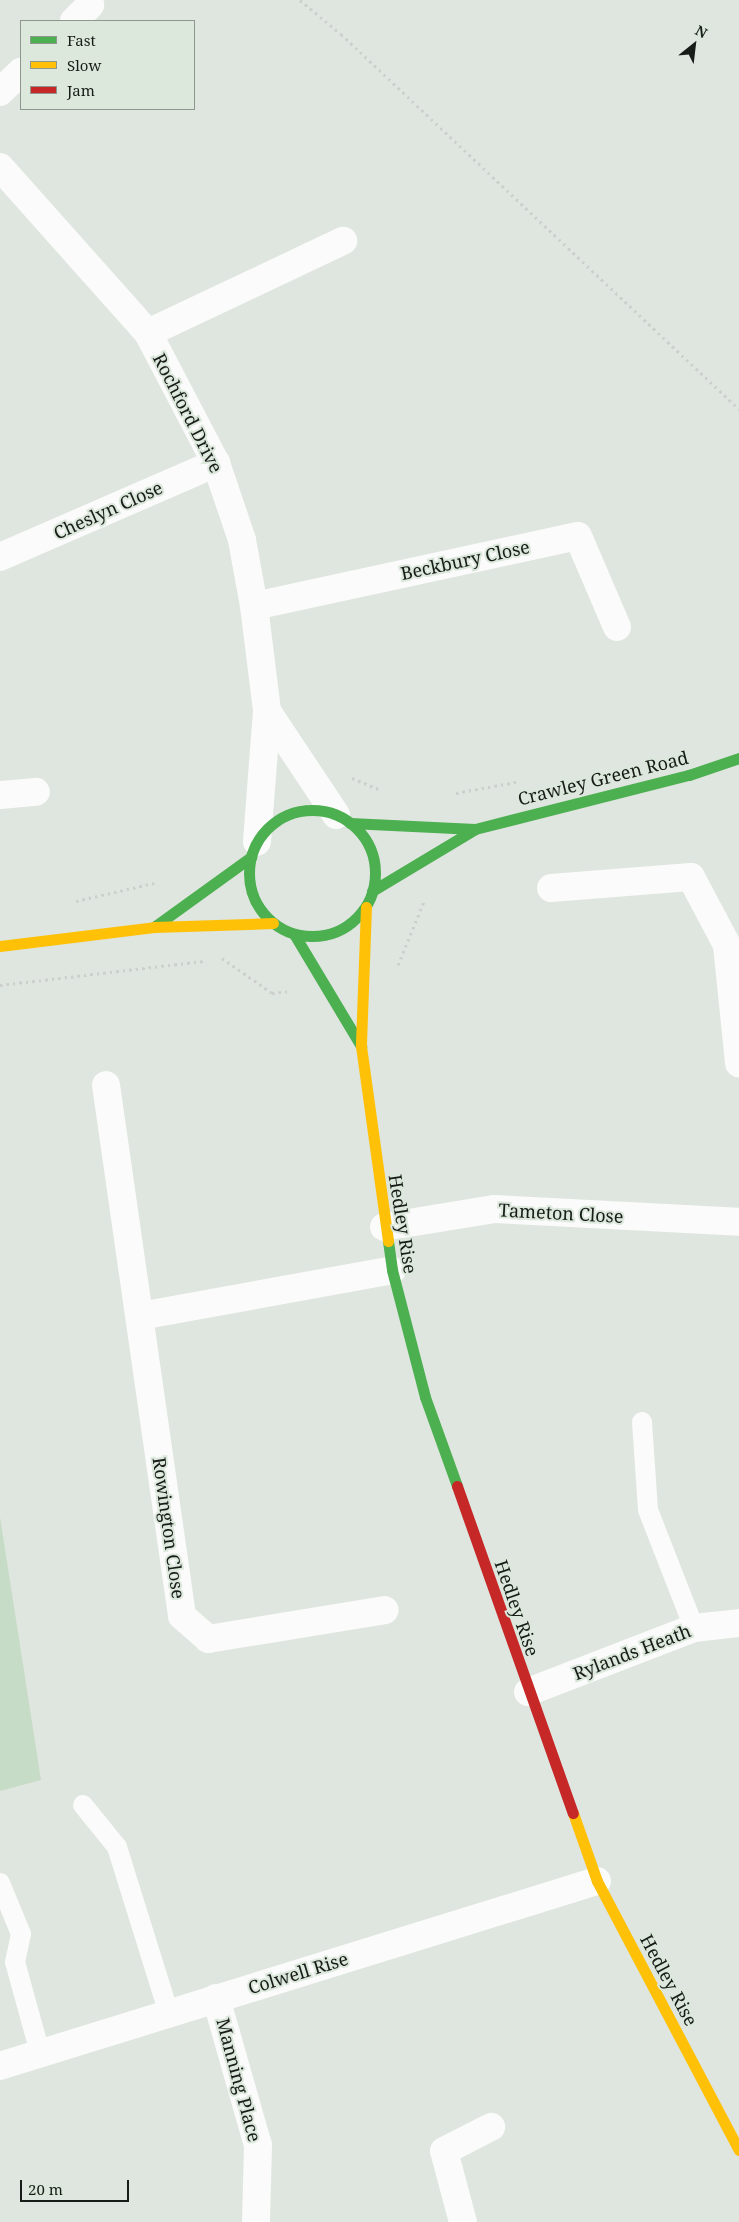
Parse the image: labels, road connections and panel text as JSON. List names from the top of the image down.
{
  "streets": {
    "street": [
      "Rochford Drive",
      "Cheslyn Close",
      "Beckbury Close",
      "Crawley Green Road",
      "Tameton Close",
      "Hedley Rise",
      "Rowington Close",
      "Rylands Heath",
      "Colwell Rise",
      "Manning Place"
    ]
  },
  "crossings": [
    ["Rochford Drive", "Cheslyn Close"],
    ["Rochford Drive", "Beckbury Close"],
    ["Rochford Drive", "Crawley Green Road"],
    ["Rochford Drive", "Hedley Rise"],
    ["Crawley Green Road", "Hedley Rise"],
    ["Tameton Close", "Hedley Rise"],
    ["Hedley Rise", "Rylands Heath"],
    ["Hedley Rise", "Colwell Rise"],
    ["Colwell Rise", "Manning Place"]
  ],
  "legend": ["Fast", "Slow", "Jam"],
  "scale_bar": "20 m",
  "north": "top right"
}
